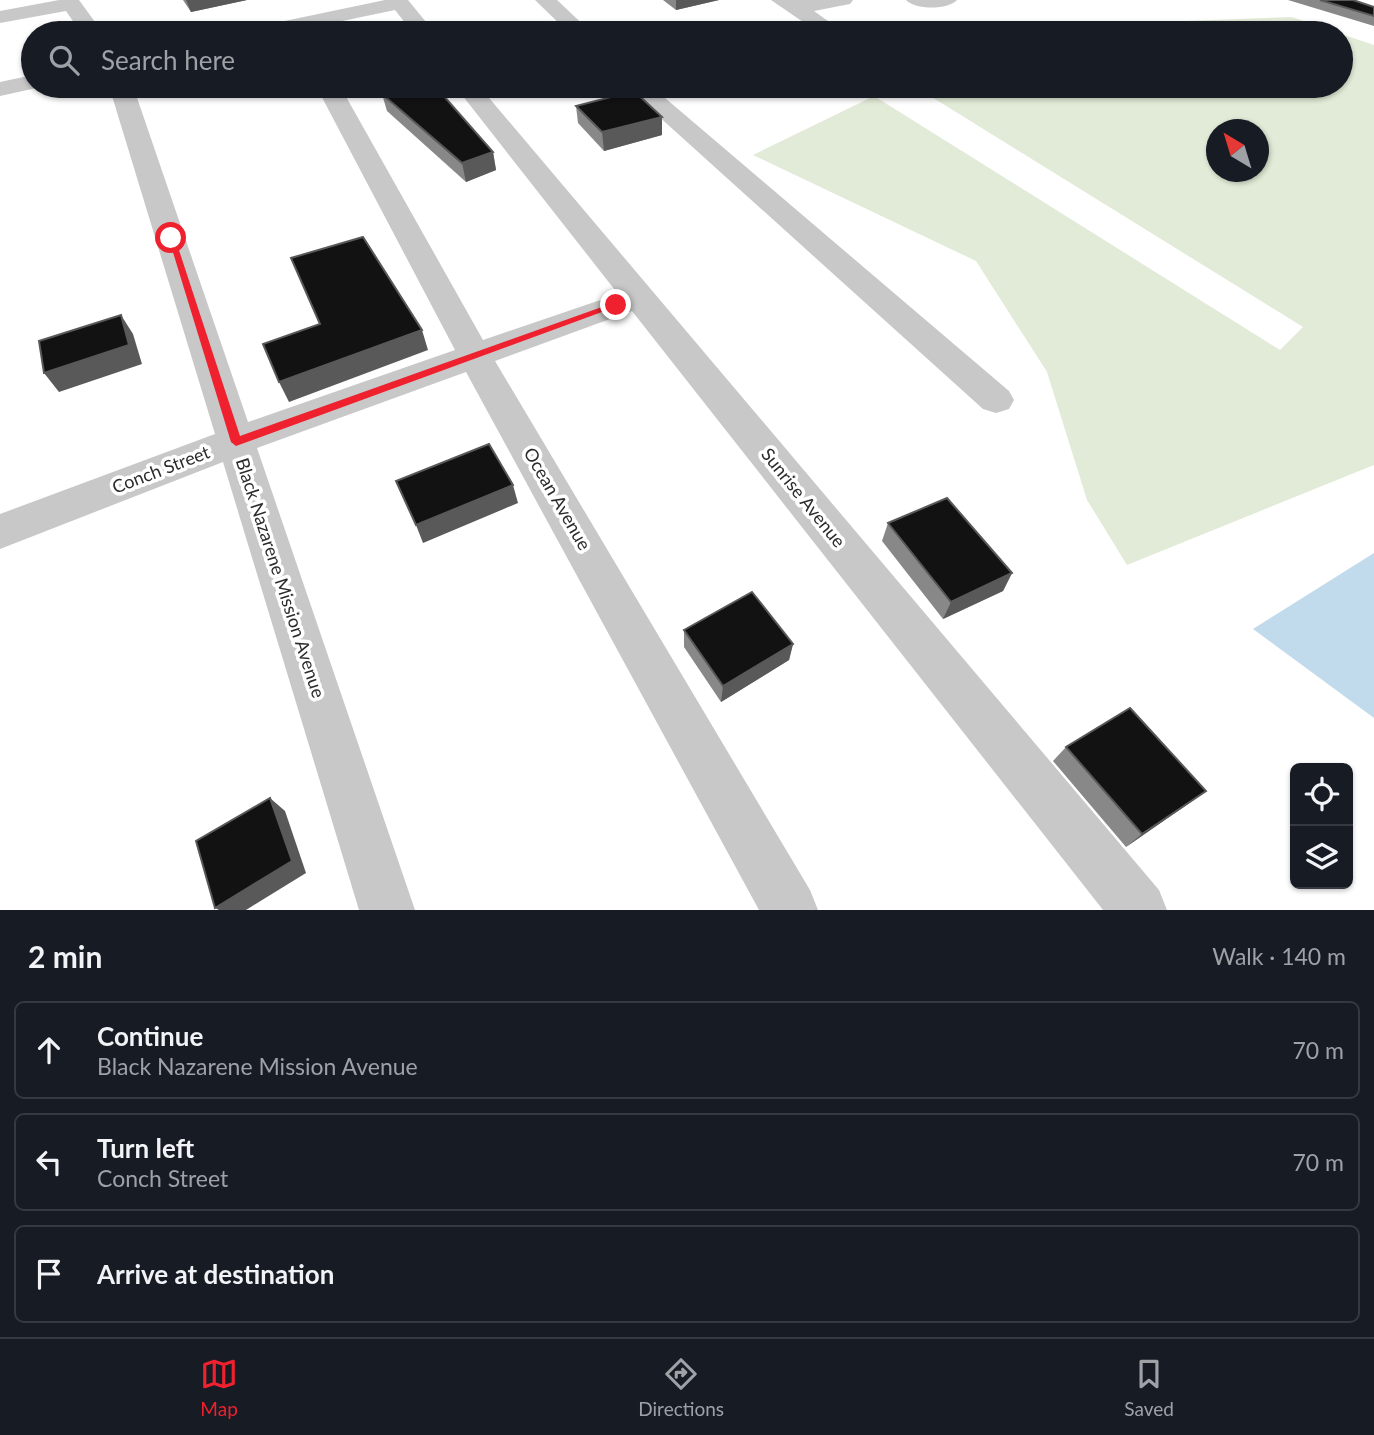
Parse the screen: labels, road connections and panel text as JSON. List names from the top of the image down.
{
  "streets": {
    "street": [
      "Conch Street",
      "Sunrise Avenue",
      "Ocean Avenue",
      "Black Nazarene Mission Avenue"
    ]
  },
  "crossings": [
    ["Conch Street", "Sunrise Avenue"],
    ["Conch Street", "Ocean Avenue"],
    ["Conch Street", "Black Nazarene Mission Avenue"]
  ],
  "north": "top left",
  "page": {
    "search": "Search here",
    "heading": ["2 min", "Walk · 140 m"],
    "list": [
      ["Continue", "Black Nazarene Mission Avenue", "70 m"],
      ["Turn left", "Conch Street", "70 m"],
      "Arrive at destination"
    ],
    "nav": ["Map", "Directions", "Saved"]
  }
}
